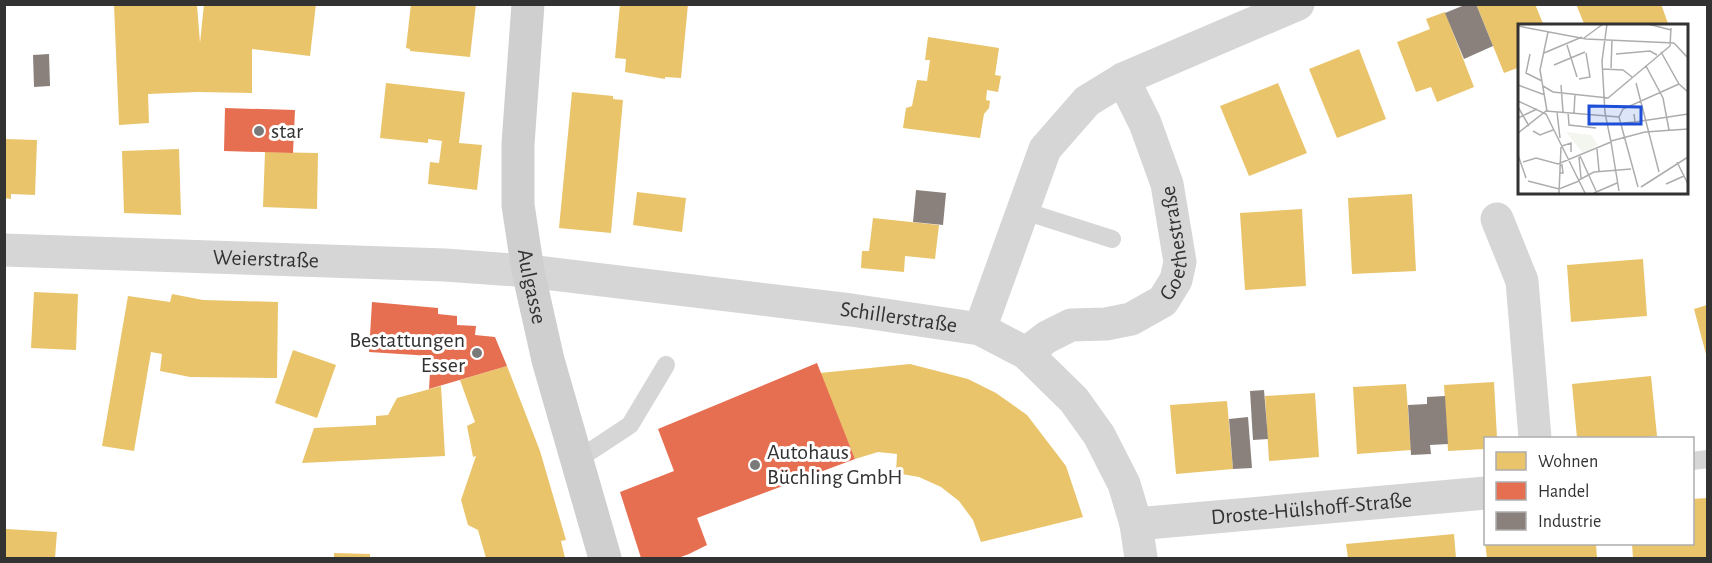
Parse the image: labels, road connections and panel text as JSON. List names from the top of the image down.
{
  "streets": {
    "main road": ["Aulgasse"],
    "street": [
      "Goethestraße",
      "Weierstraße",
      "Schillerstraße",
      "Droste-Hülshoff-Straße"
    ]
  },
  "crossings": [
    ["Goethestraße", "Schillerstraße"],
    ["Weierstraße", "Aulgasse"],
    ["Weierstraße", "Schillerstraße"],
    ["Aulgasse", "Schillerstraße"],
    ["Schillerstraße", "Droste-Hülshoff-Straße"]
  ],
  "places": ["star", "Bestattungen Esser", "Autohaus Büchling GmbH"],
  "legend": ["Wohnen", "Handel", "Industrie"]
}
